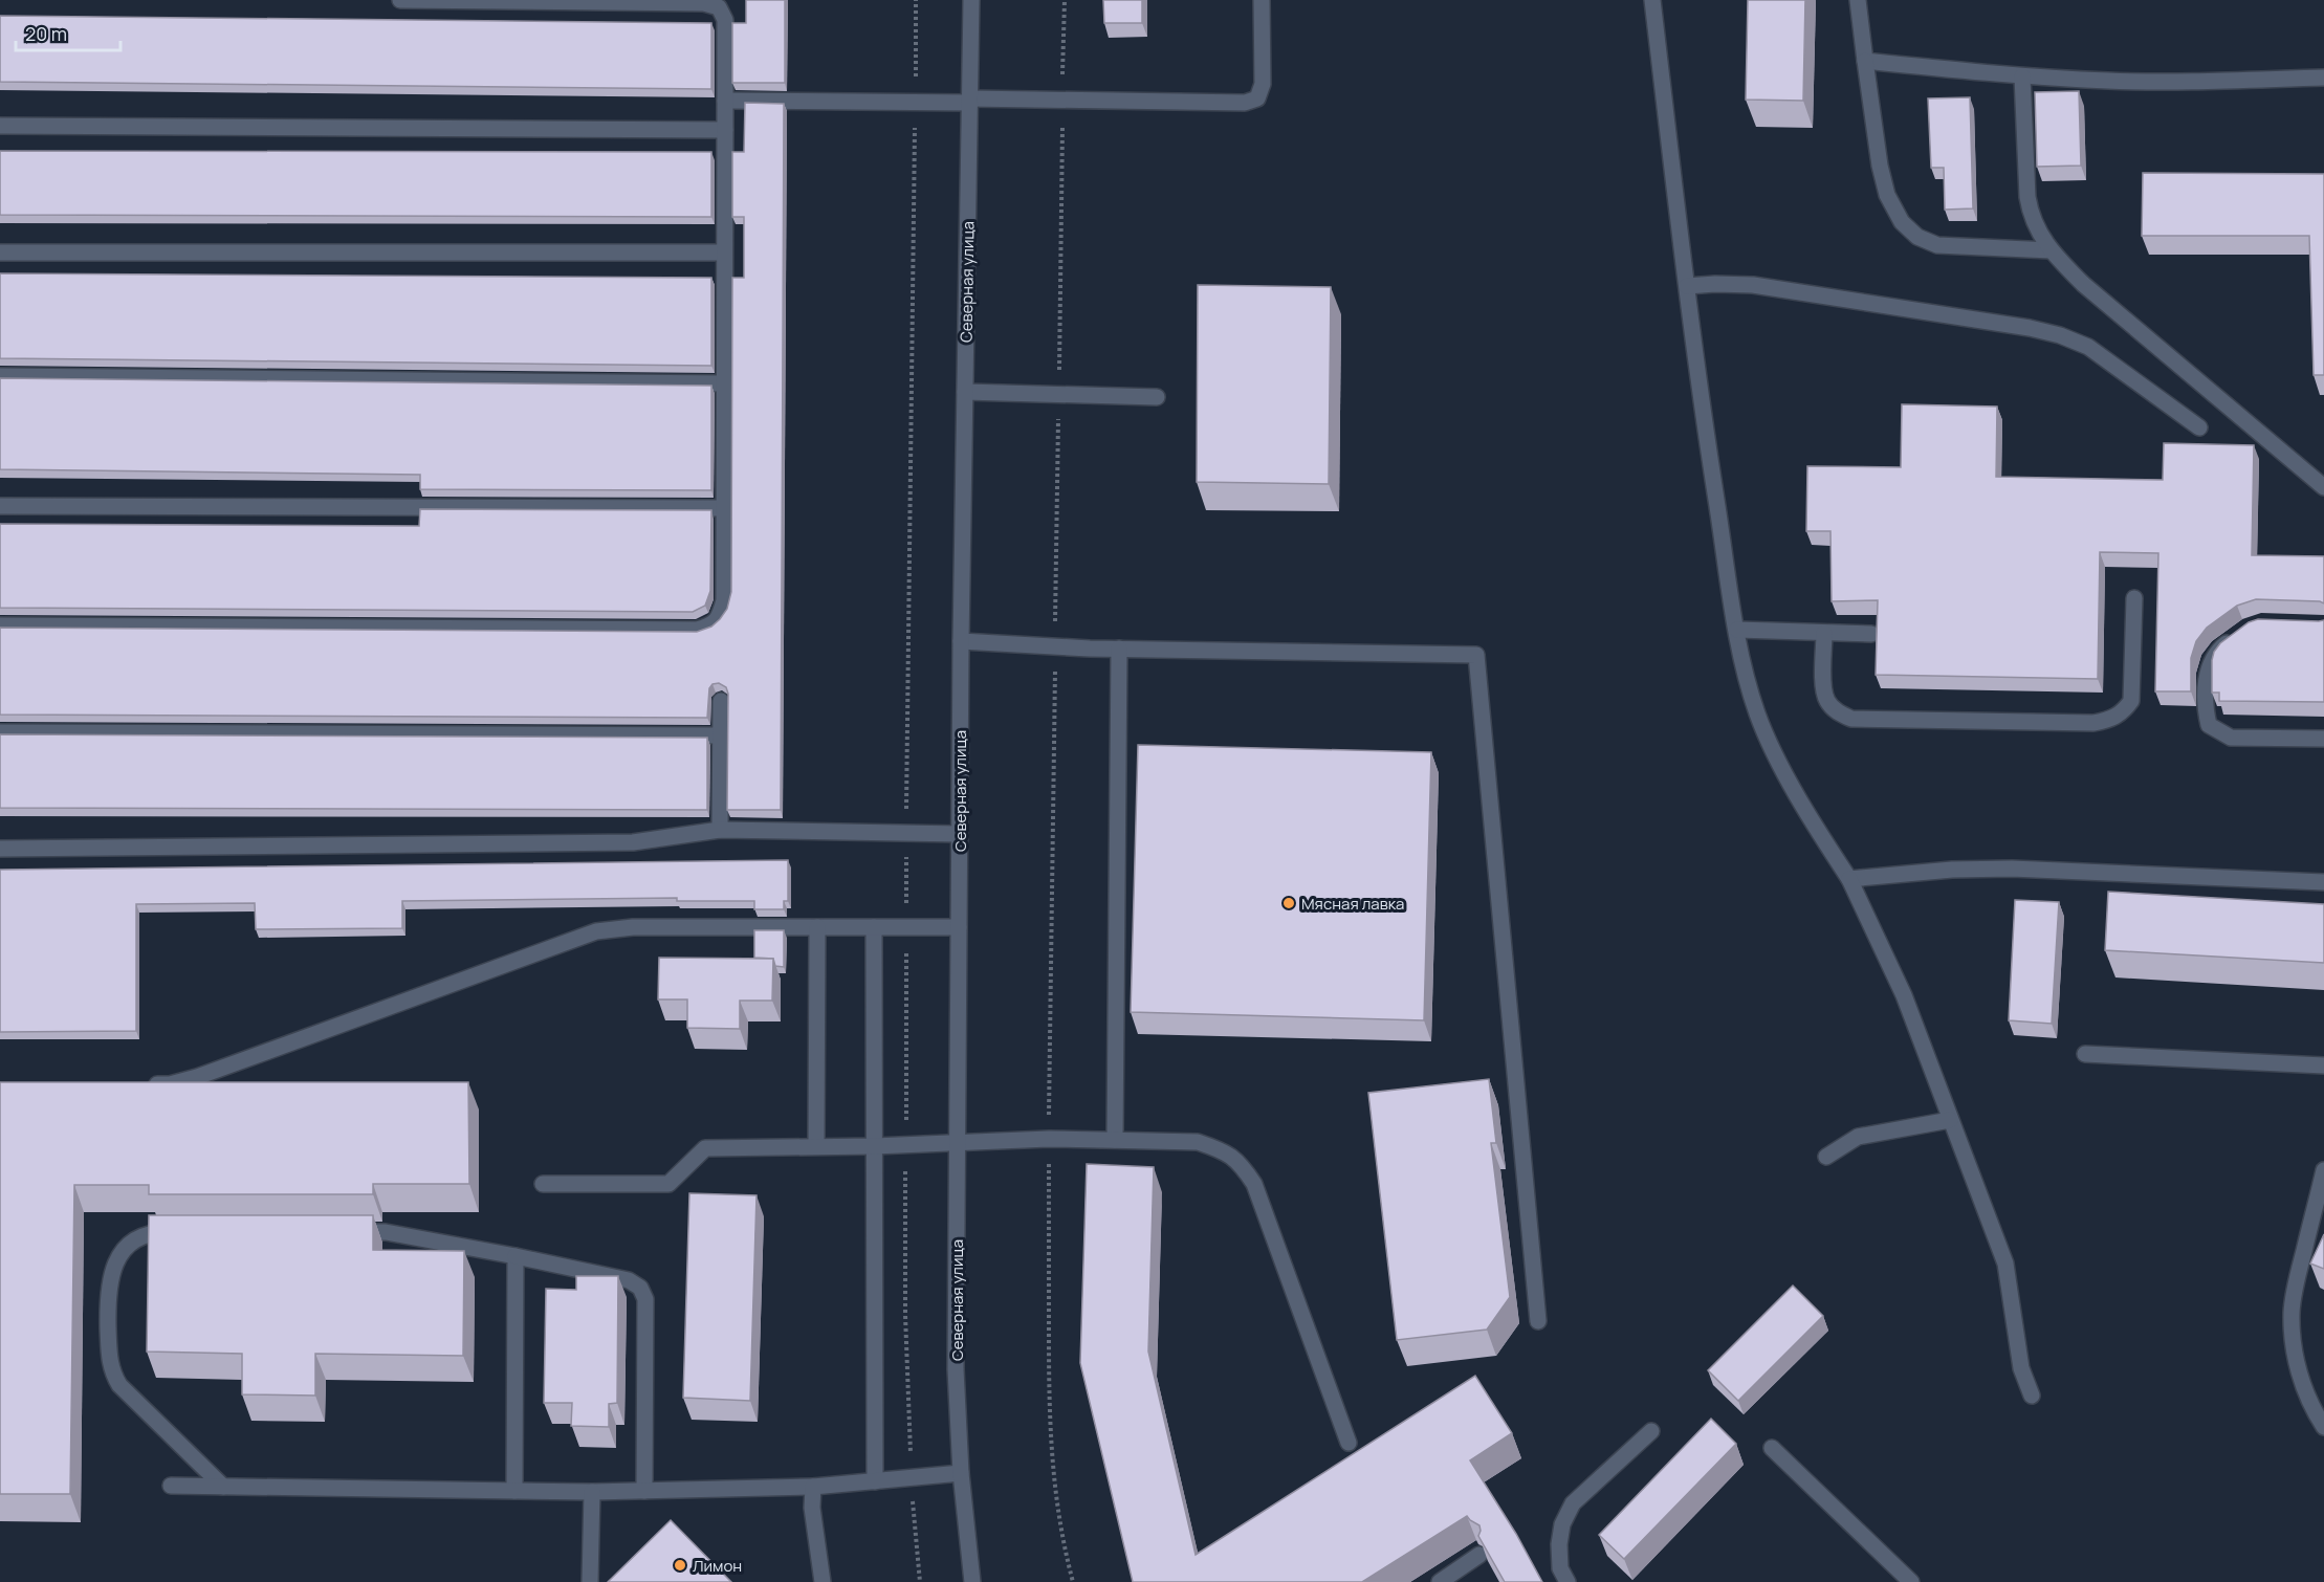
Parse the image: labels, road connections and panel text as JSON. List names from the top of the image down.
{
  "streets": {
    "main road": ["Северная улица"]
  },
  "places": ["Мясная лавка", "Лимон"],
  "scale_bar": "20 m"
}
